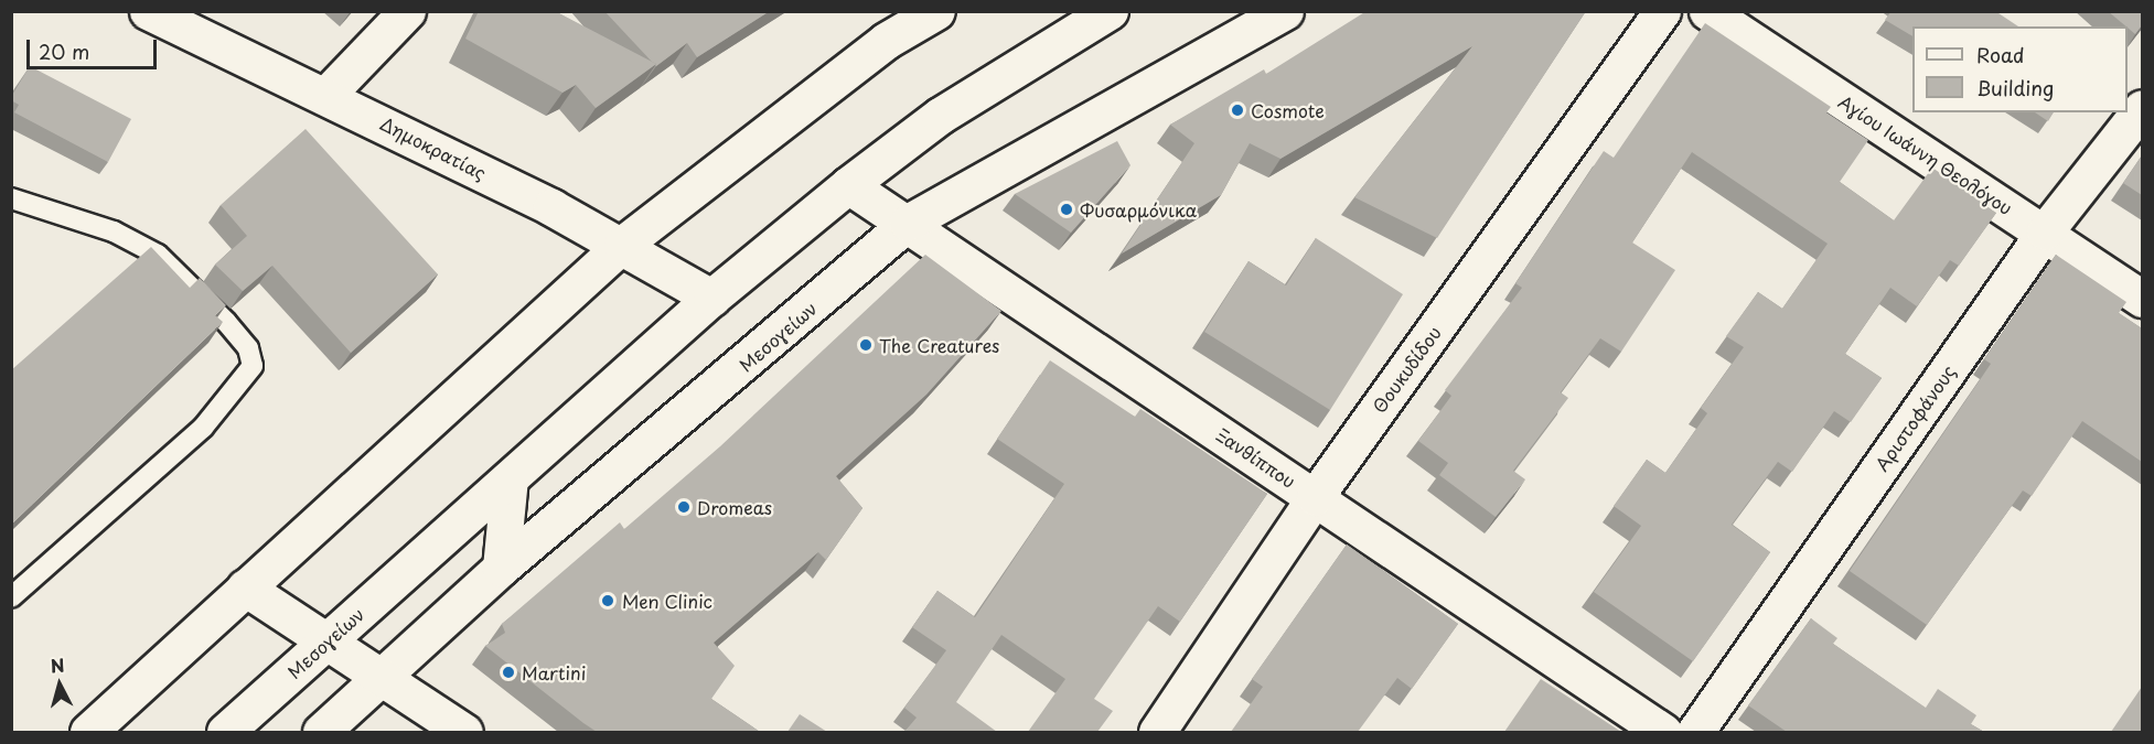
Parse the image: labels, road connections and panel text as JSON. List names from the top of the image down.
{
  "streets": {
    "street": [
      "Δημοκρατίας",
      "Αγίου Ιωάννη Θεολόγου",
      "Μεσογείων",
      "Θουκυδίδου",
      "Αριστοφάνους",
      "Ξανθίππου"
    ]
  },
  "crossings": [
    ["Δημοκρατίας", "Μεσογείων"],
    ["Αγίου Ιωάννη Θεολόγου", "Αριστοφάνους"],
    ["Μεσογείων", "Ξανθίππου"],
    ["Θουκυδίδου", "Ξανθίππου"]
  ],
  "places": [
    "Cosmote",
    "Φυσαρμόνικα",
    "The Creatures",
    "Dromeas",
    "Men Clinic",
    "Martini"
  ],
  "legend": ["Road", "Building"],
  "scale_bar": "20 m",
  "north": "top"
}
